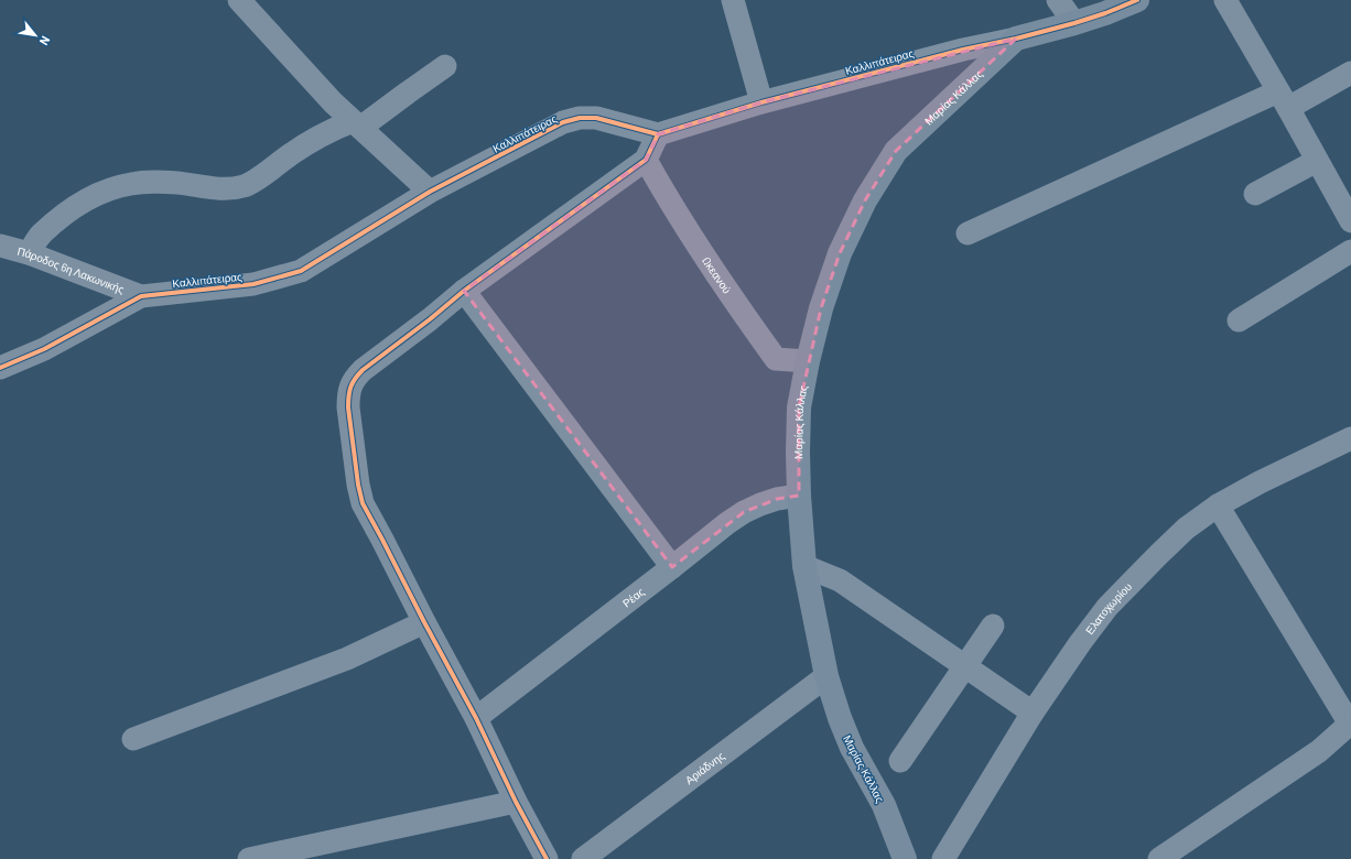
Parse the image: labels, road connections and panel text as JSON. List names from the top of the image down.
{
  "streets": {
    "street": [
      "Καλλιπάτειρας",
      "Μαρίας Κάλλας",
      "Πάροδος 6η Λακωνικής",
      "Ωκεανού",
      "Ρέας",
      "Ελατοχωρίου",
      "Αριάδνης"
    ]
  },
  "crossings": [
    ["Καλλιπάτειρας", "Μαρίας Κάλλας"],
    ["Καλλιπάτειρας", "Πάροδος 6η Λακωνικής"],
    ["Μαρίας Κάλλας", "Ωκεανού"],
    ["Μαρίας Κάλλας", "Ρέας"],
    ["Μαρίας Κάλλας", "Αριάδνης"]
  ],
  "north": "bottom right"
}
